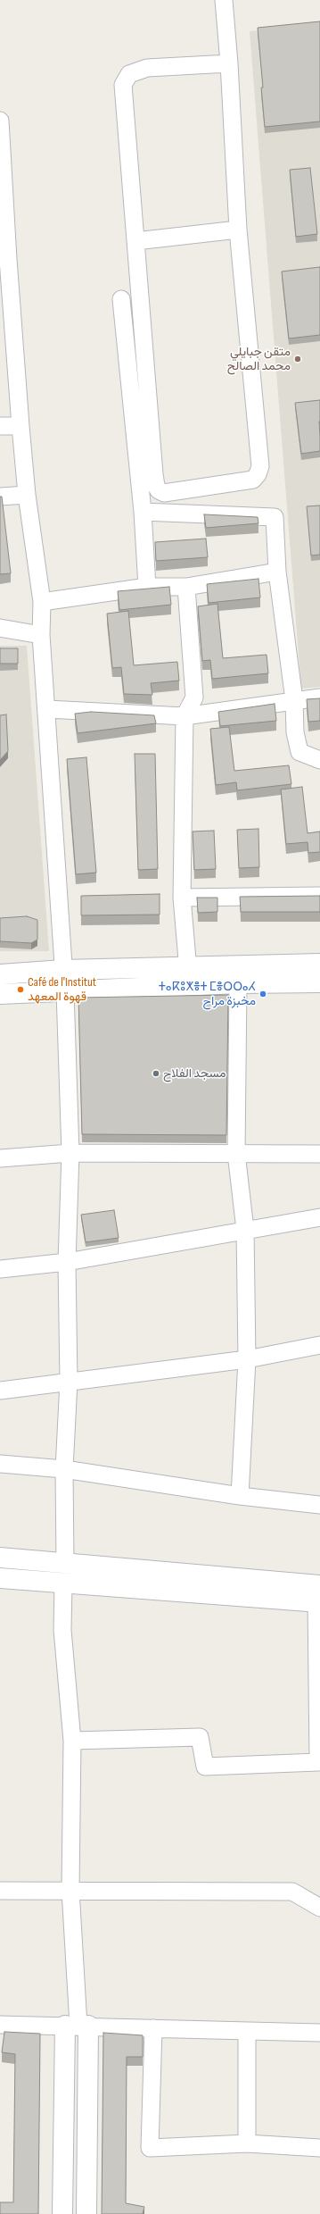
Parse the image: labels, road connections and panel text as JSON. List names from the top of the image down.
{
  "places": [
    "متقن جبايلي محمد الصالح",
    "Café de l'Institut قهوة المعهد",
    "ⵜⴰⴽⵓⵅⴻⵜ ⵎⴻⵔⵔⴰⵃ مخبزة مراح",
    "مسجد الفلاح"
  ]
}
